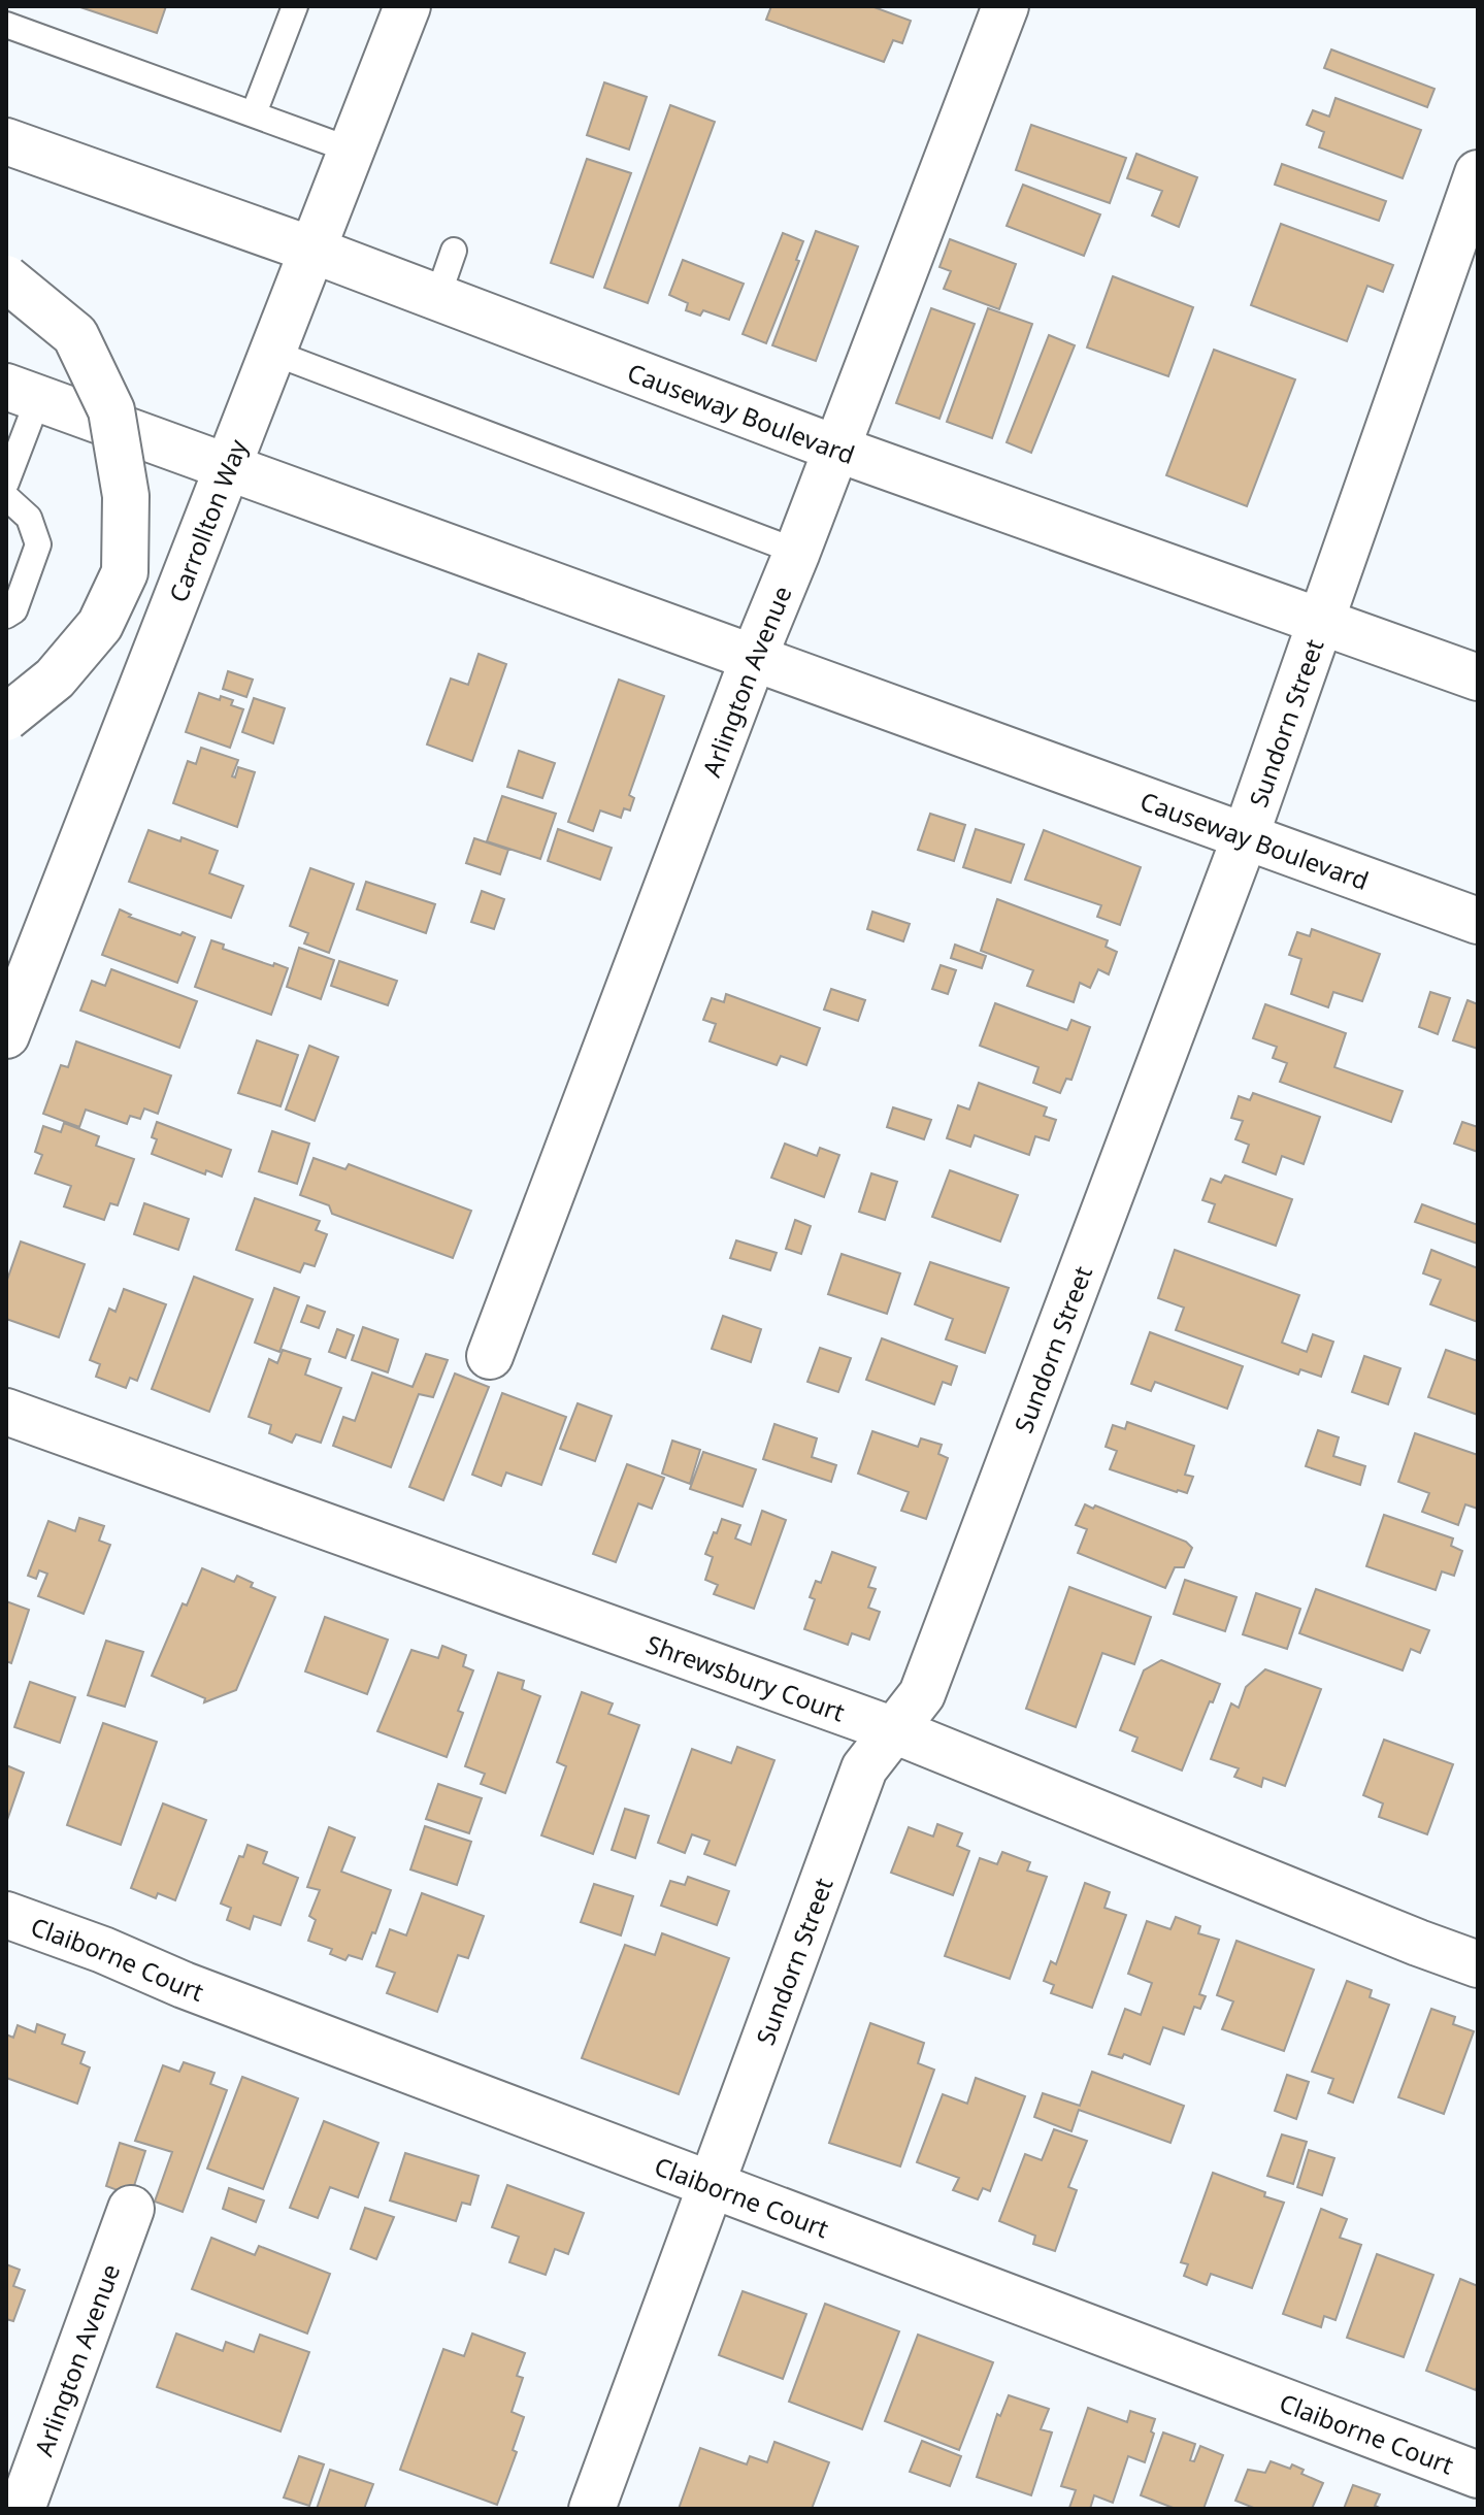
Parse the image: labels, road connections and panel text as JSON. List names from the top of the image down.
{
  "streets": {
    "main road": [
      "Causeway Boulevard",
      "Carrollton Way",
      "Arlington Avenue",
      "Sundorn Street",
      "Shrewsbury Court",
      "Claiborne Court"
    ]
  },
  "crossings": [
    ["Causeway Boulevard", "Carrollton Way"],
    ["Causeway Boulevard", "Arlington Avenue"],
    ["Causeway Boulevard", "Sundorn Street"],
    ["Sundorn Street", "Shrewsbury Court"],
    ["Sundorn Street", "Claiborne Court"]
  ]
}
